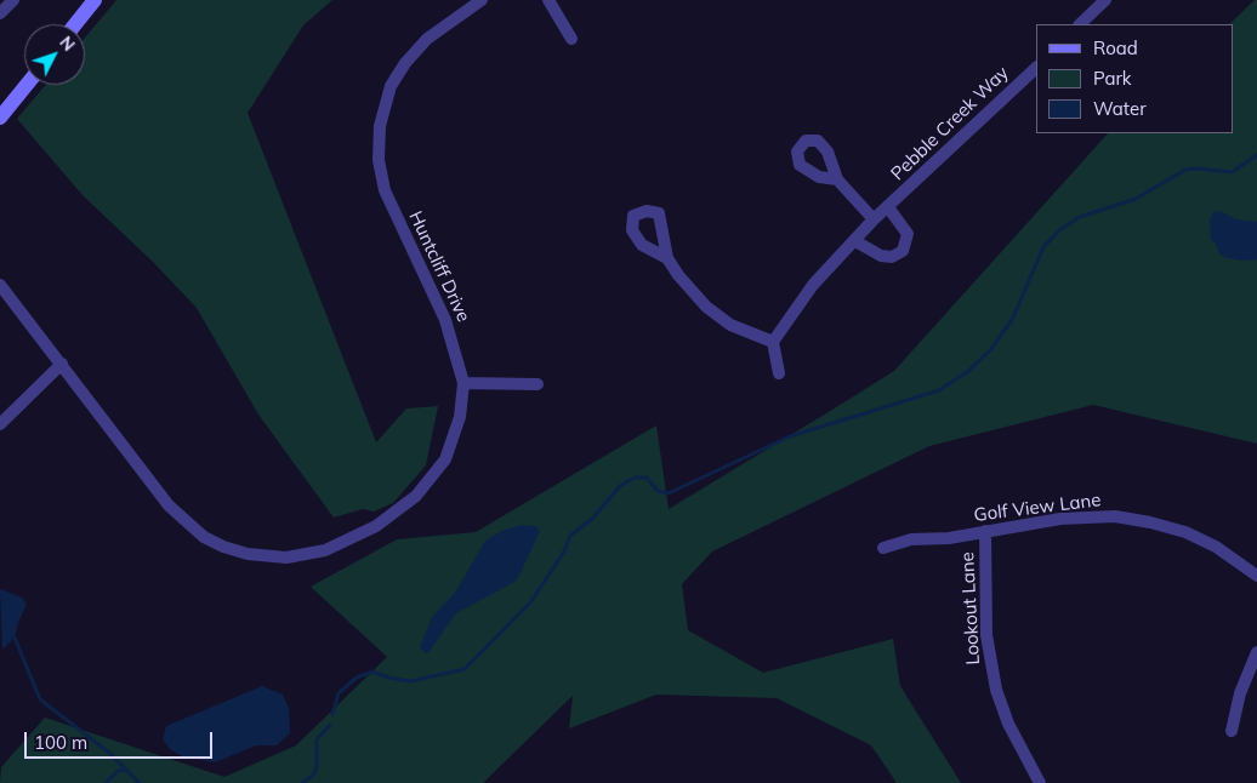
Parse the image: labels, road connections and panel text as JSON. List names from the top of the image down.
{
  "streets": {
    "street": [
      "Pebble Creek Way",
      "Huntcliff Drive",
      "Golf View Lane",
      "Lookout Lane"
    ]
  },
  "crossings": [
    ["Golf View Lane", "Lookout Lane"]
  ],
  "legend": ["Road", "Park", "Water"],
  "scale_bar": "100 m",
  "north": "top right"
}
